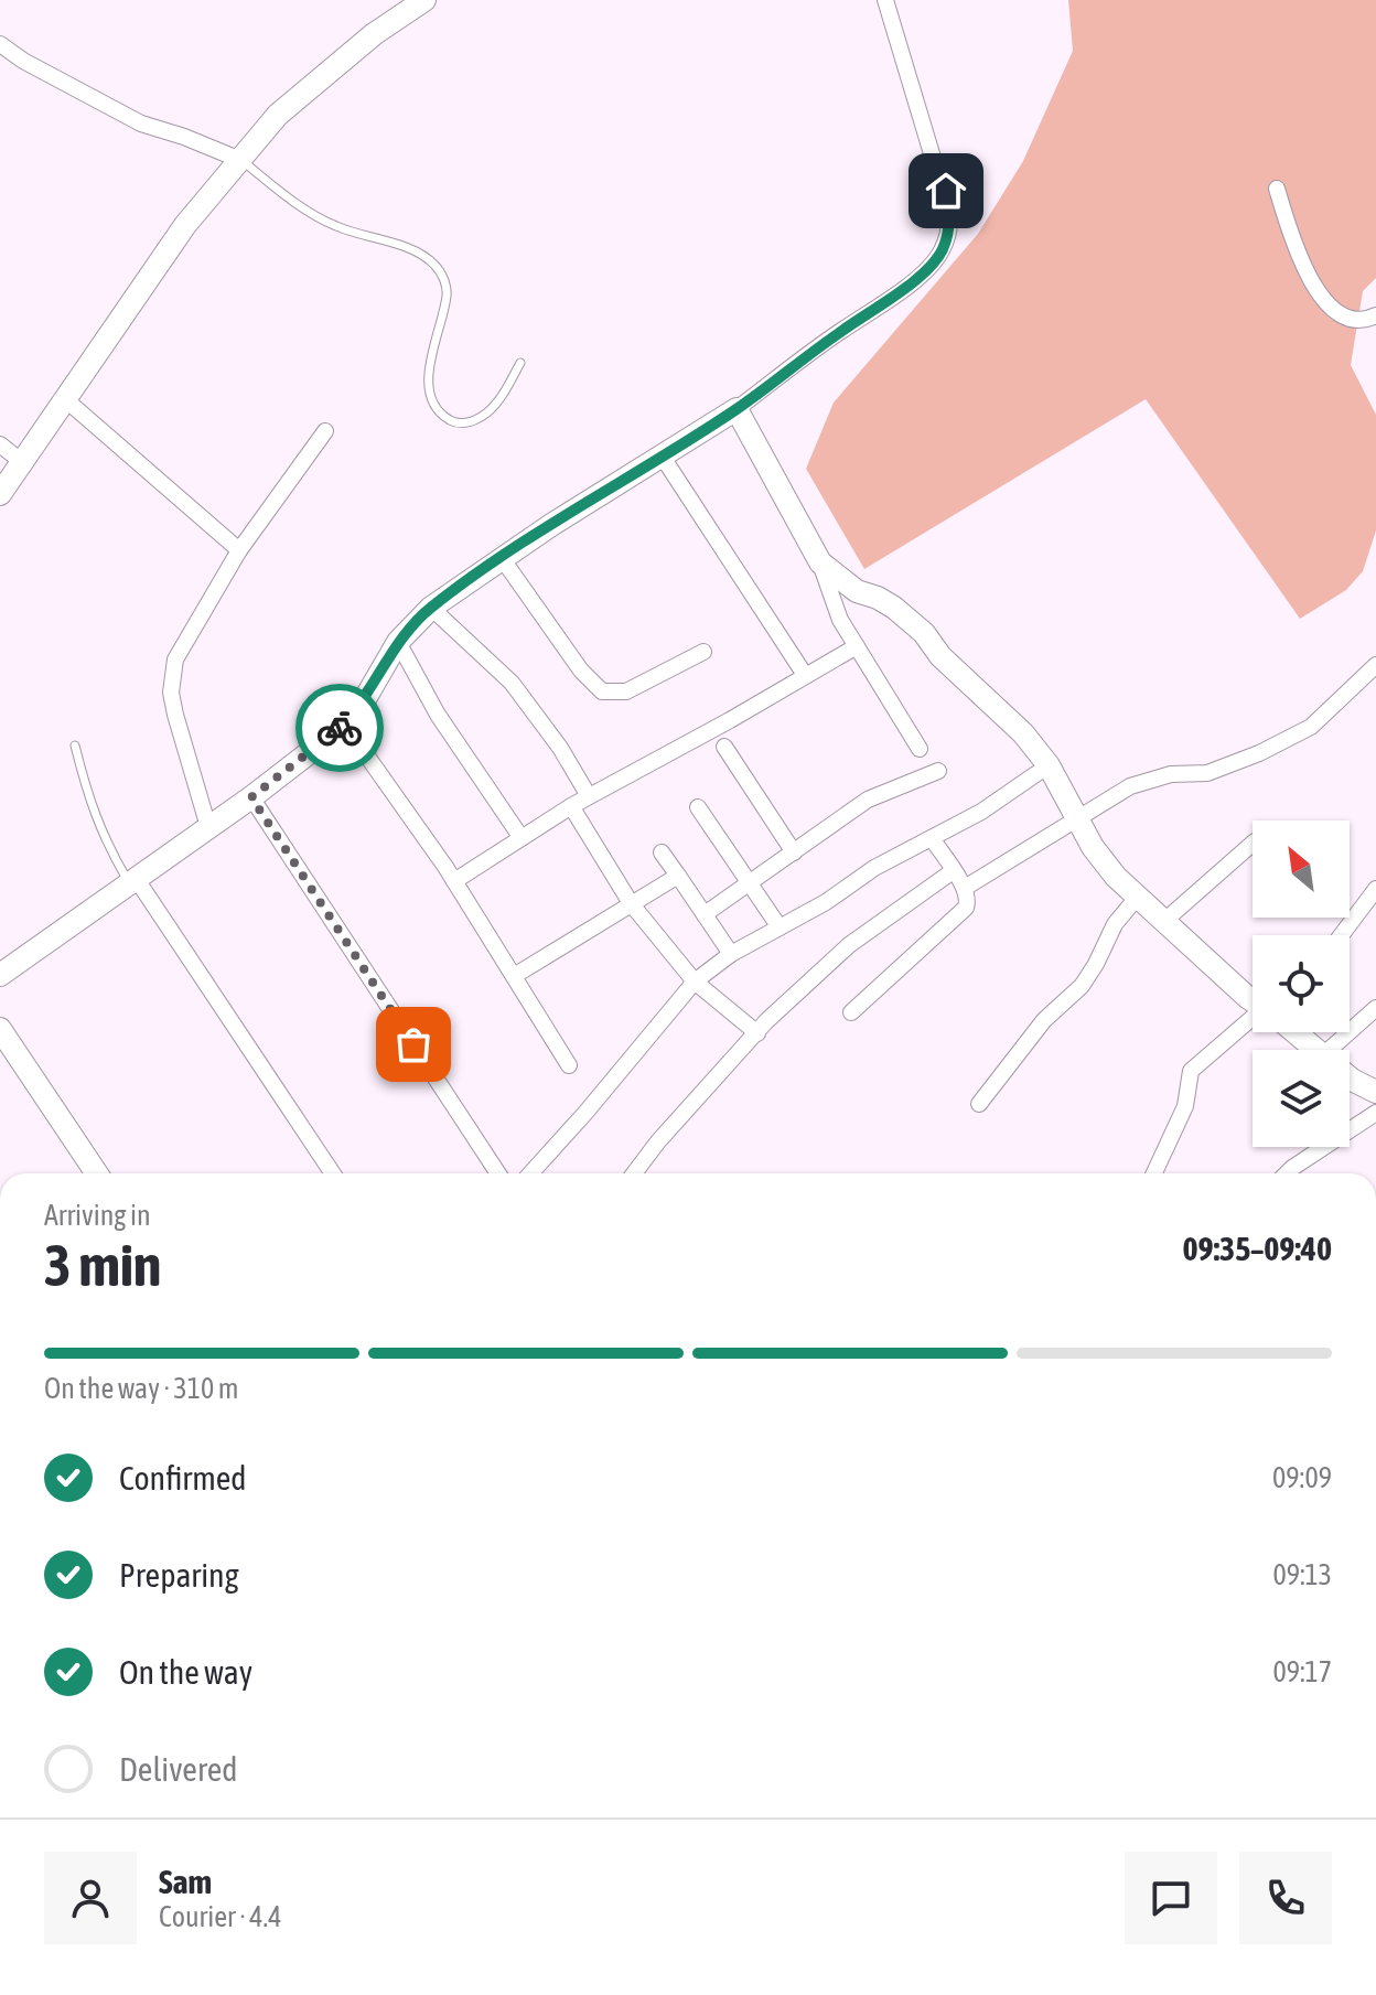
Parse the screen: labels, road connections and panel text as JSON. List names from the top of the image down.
{
  "north": "top left",
  "page": {
    "heading": ["3 min", "Arriving in", "09:35–09:40"],
    "panel": ["Sam", "Courier · 4.4"],
    "bar": "On the way · 310 m",
    "list": [
      ["Confirmed", "09:09"],
      ["Preparing", "09:13"],
      ["On the way", "09:17"],
      "Delivered"
    ]
  }
}
